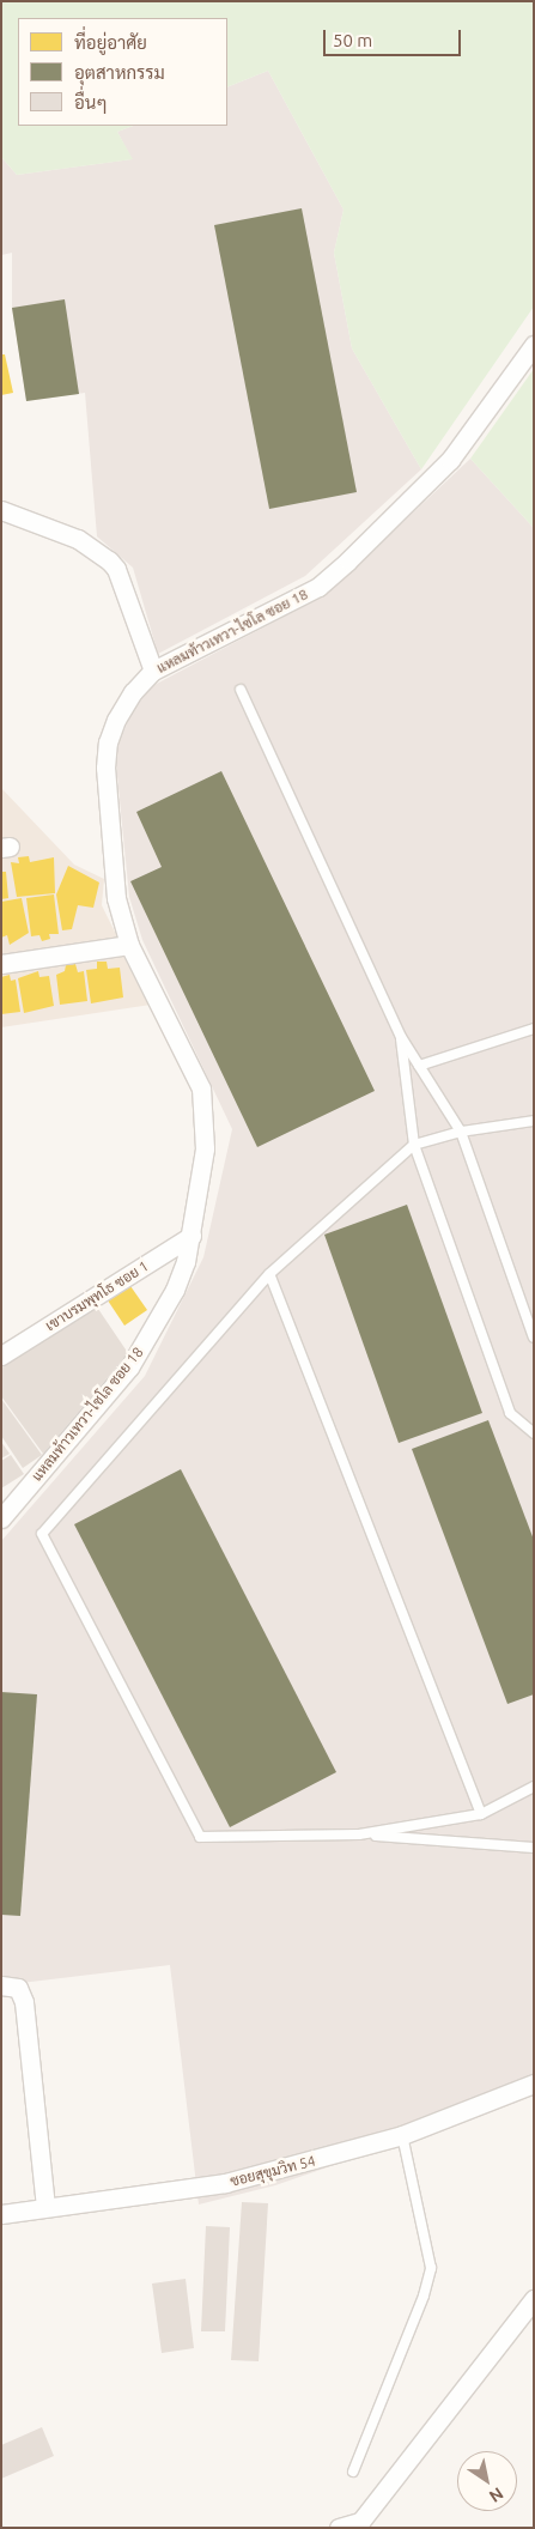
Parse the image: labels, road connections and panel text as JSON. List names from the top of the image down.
{
  "streets": {
    "street": ["แหลมท้าวเทวา-ไซโล ซอย 18", "เขาบรมพุทโธ ซอย 1", "ซอยสุขุมวิท 54"]
  },
  "crossings": [
    ["แหลมท้าวเทวา-ไซโล ซอย 18", "เขาบรมพุทโธ ซอย 1"]
  ],
  "legend": ["ที่อยู่อาศัย", "อุตสาหกรรม", "อื่นๆ"],
  "scale_bar": "50 m",
  "north": "bottom right"
}
